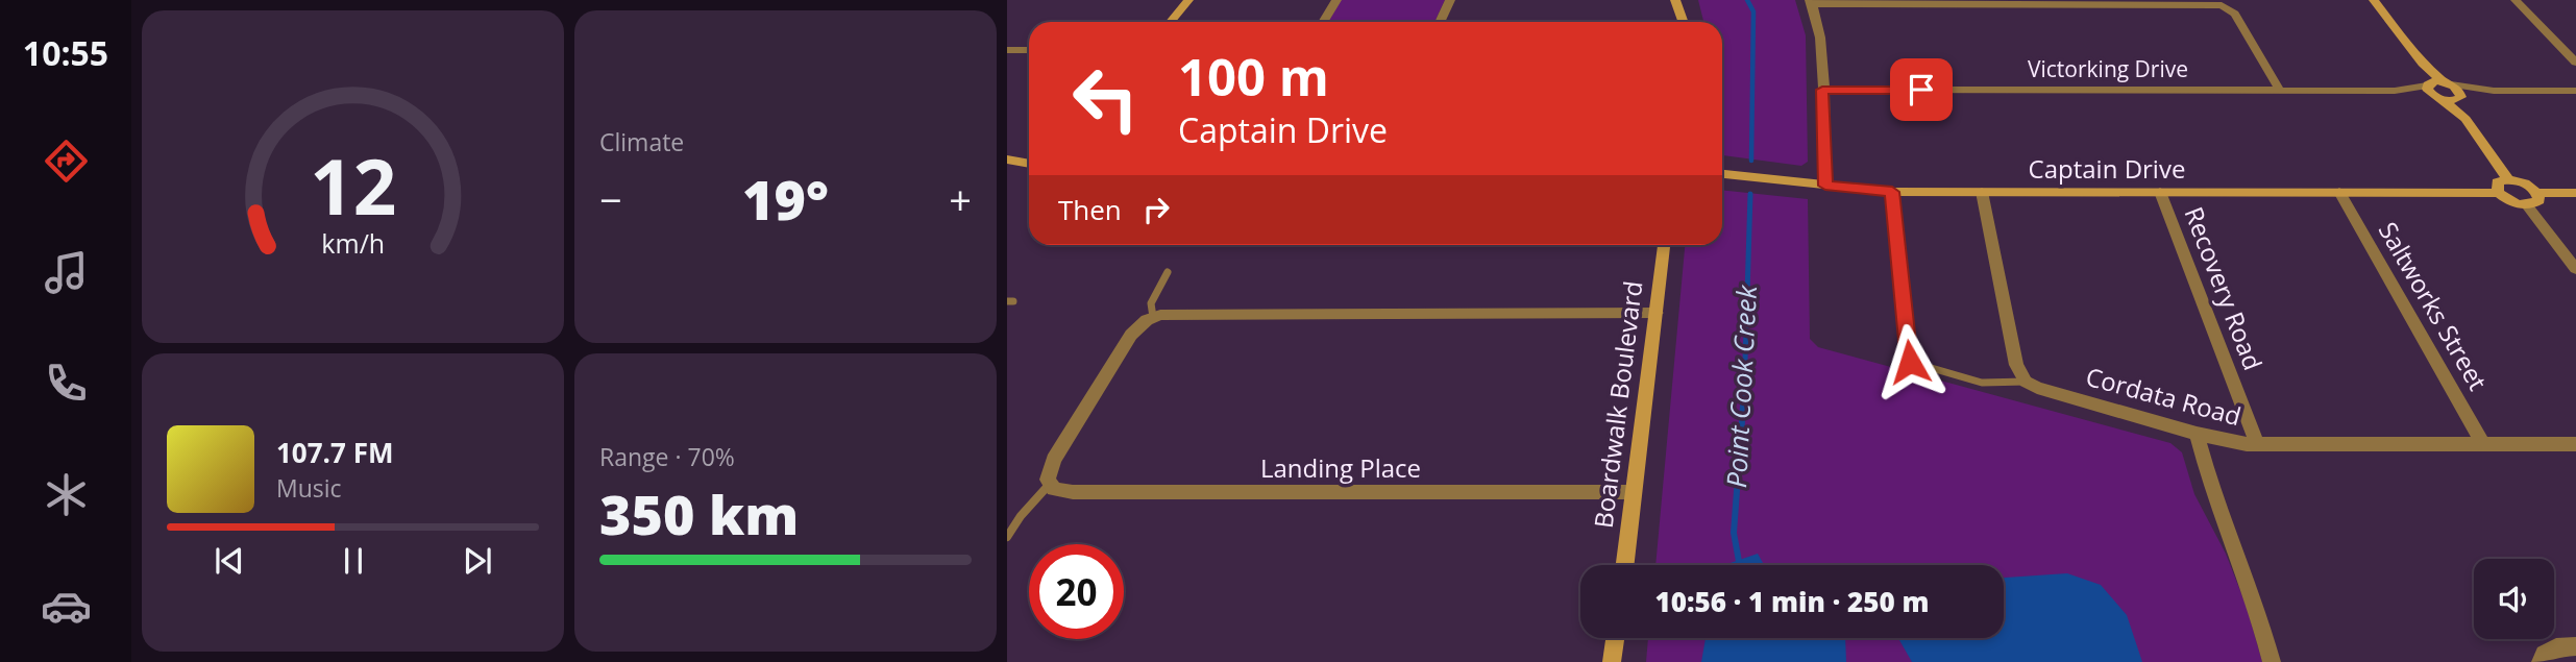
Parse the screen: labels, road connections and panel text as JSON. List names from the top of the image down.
{
  "streets": {
    "street": [
      "Victorking Drive",
      "Captain Drive",
      "Recovery Road",
      "Saltworks Street",
      "Cordata Road",
      "Boardwalk Boulevard",
      "Landing Place"
    ]
  },
  "crossings": [
    ["Captain Drive", "Recovery Road"],
    ["Captain Drive", "Saltworks Street"],
    ["Recovery Road", "Cordata Road"],
    ["Saltworks Street", "Cordata Road"],
    ["Boardwalk Boulevard", "Landing Place"]
  ],
  "water": ["Point Cook Creek"],
  "page": {
    "tabs": "10:55",
    "tile": [
      "Climate",
      ["Range · 70%", "350 km"]
    ],
    "turn": ["100 m", "Captain Drive"],
    "heat": ["−", "19°", "+"],
    "then": "Then",
    "song": ["107.7 FM", "Music"],
    "limit": "20",
    "trip": "10:56 · 1 min · 250 m",
    "gauge": ["12", "km/h"]
  }
}
